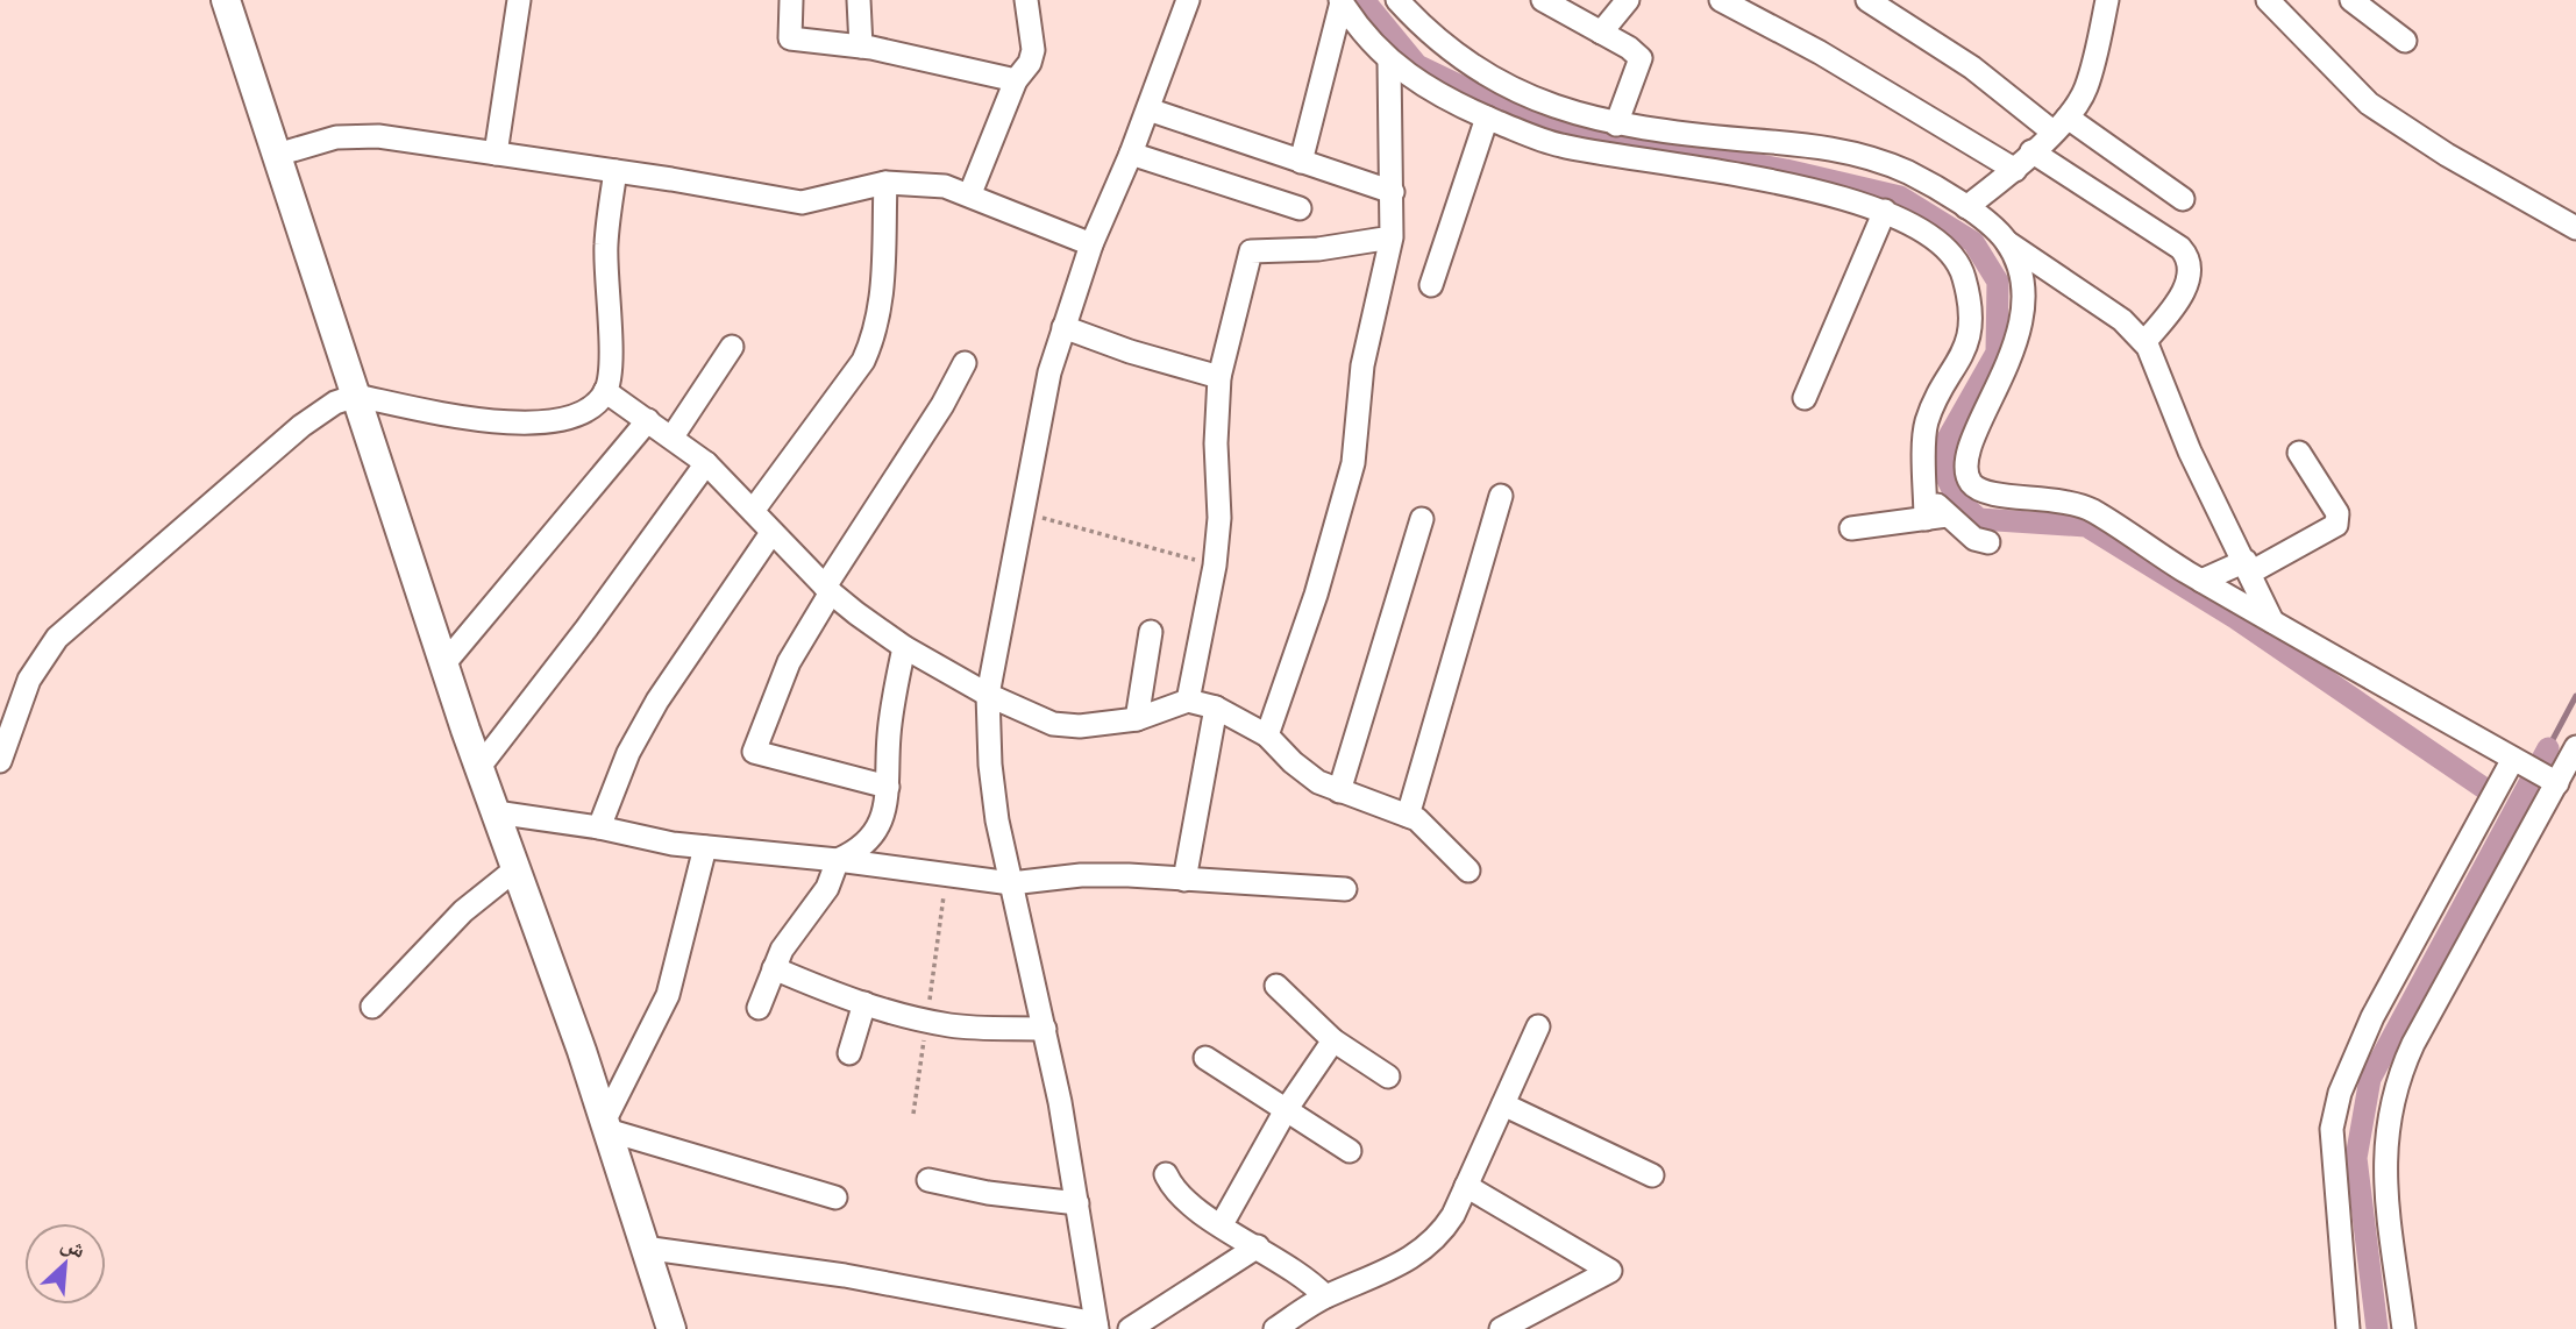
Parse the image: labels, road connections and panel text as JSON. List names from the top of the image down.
{
  "north": "top right"
}
